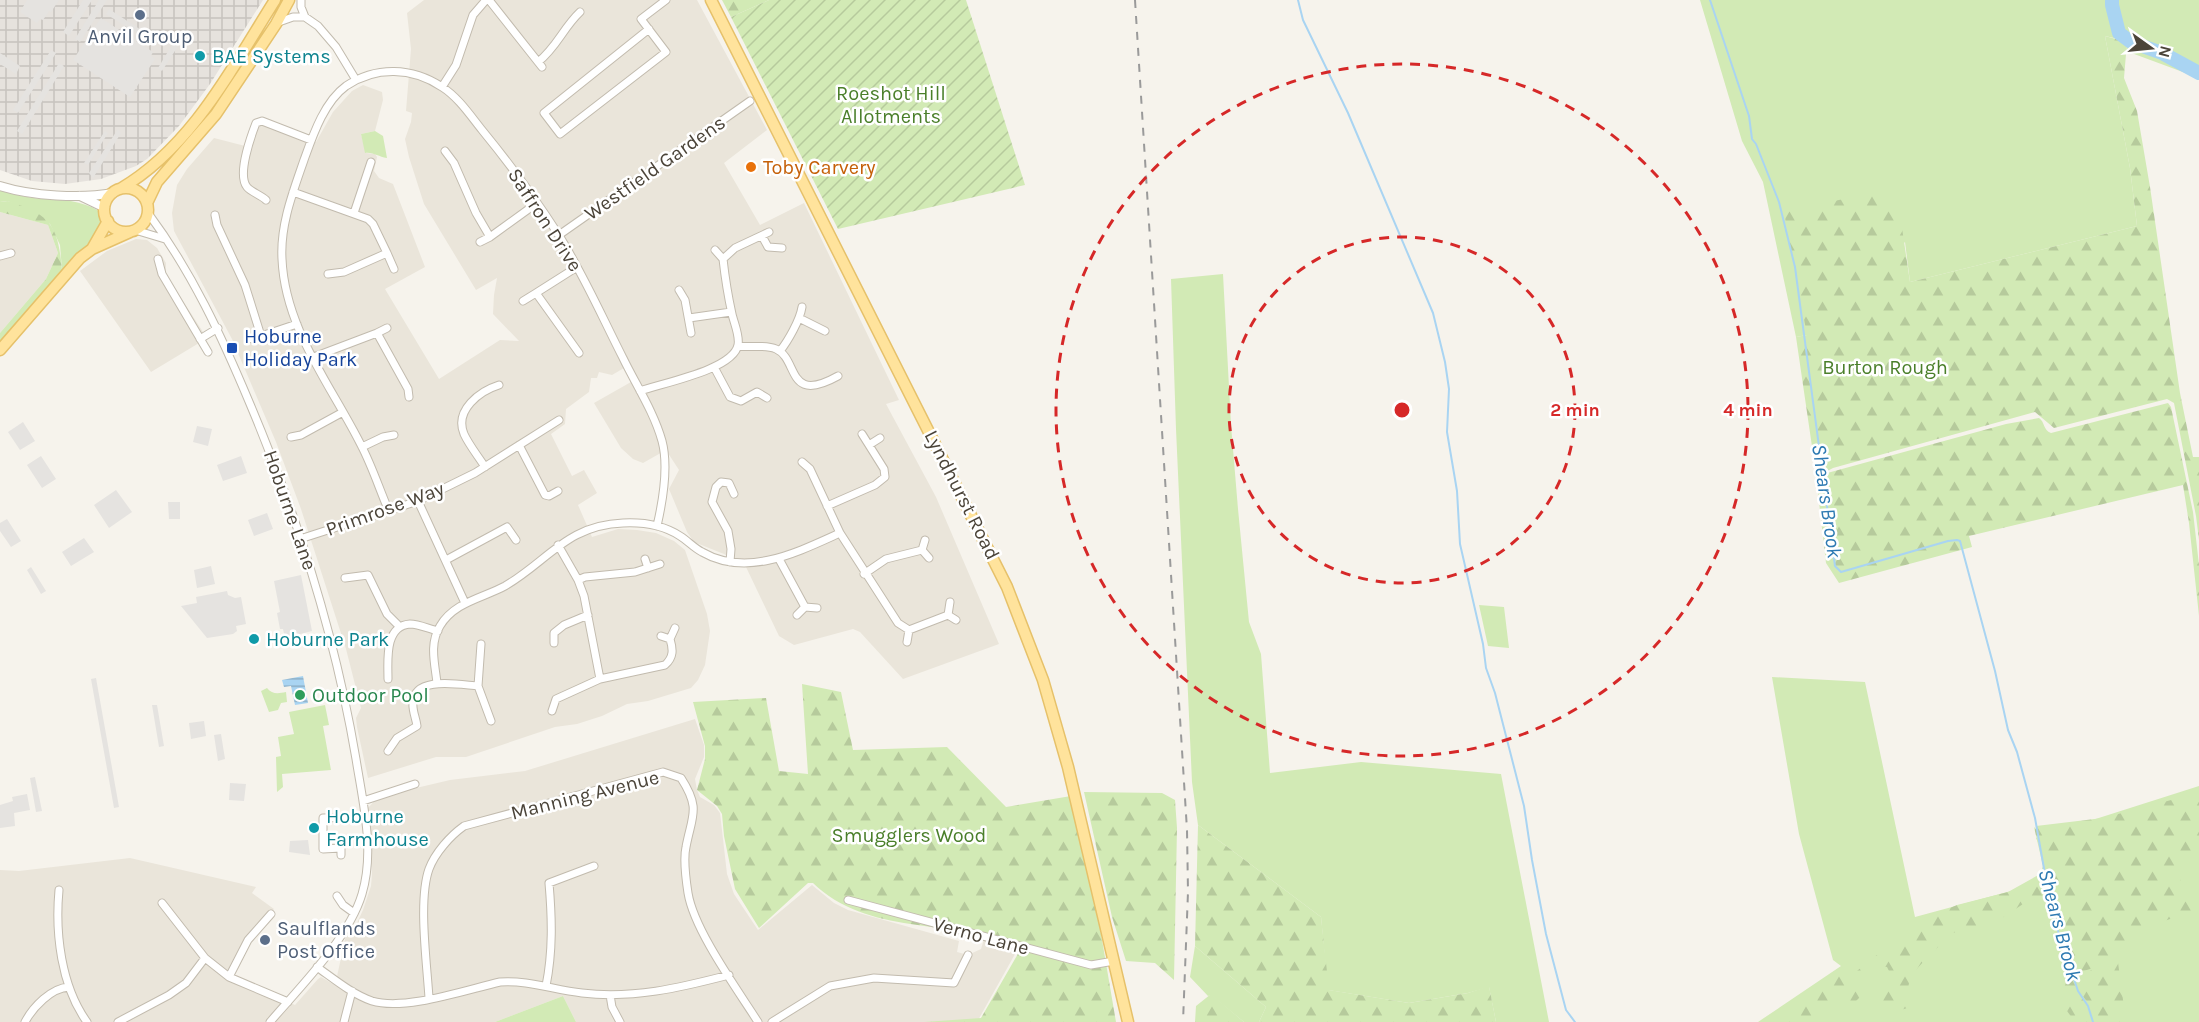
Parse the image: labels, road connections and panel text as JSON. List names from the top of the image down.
{
  "streets": {
    "main road": ["Lyndhurst Road"],
    "street": [
      "Westfield Gardens",
      "Saffron Drive",
      "Primrose Way",
      "Hoburne Lane",
      "Manning Avenue",
      "Verno Lane"
    ]
  },
  "crossings": [
    ["Westfield Gardens", "Saffron Drive"],
    ["Saffron Drive", "Primrose Way"],
    ["Lyndhurst Road", "Verno Lane"],
    ["Primrose Way", "Hoburne Lane"]
  ],
  "water": ["Shears Brook"],
  "parks": ["Roeshot Hill Allotments", "Burton Rough", "Smugglers Wood"],
  "places": {
    "other": [
      "Anvil Group",
      "BAE Systems",
      "Toby Carvery",
      "Hoburne Park",
      "Outdoor Pool",
      "Hoburne Farmhouse",
      "Saulflands Post Office"
    ],
    "transit": ["Hoburne Holiday Park"]
  },
  "north": "right",
  "rings": ["2 min", "4 min"]
}
